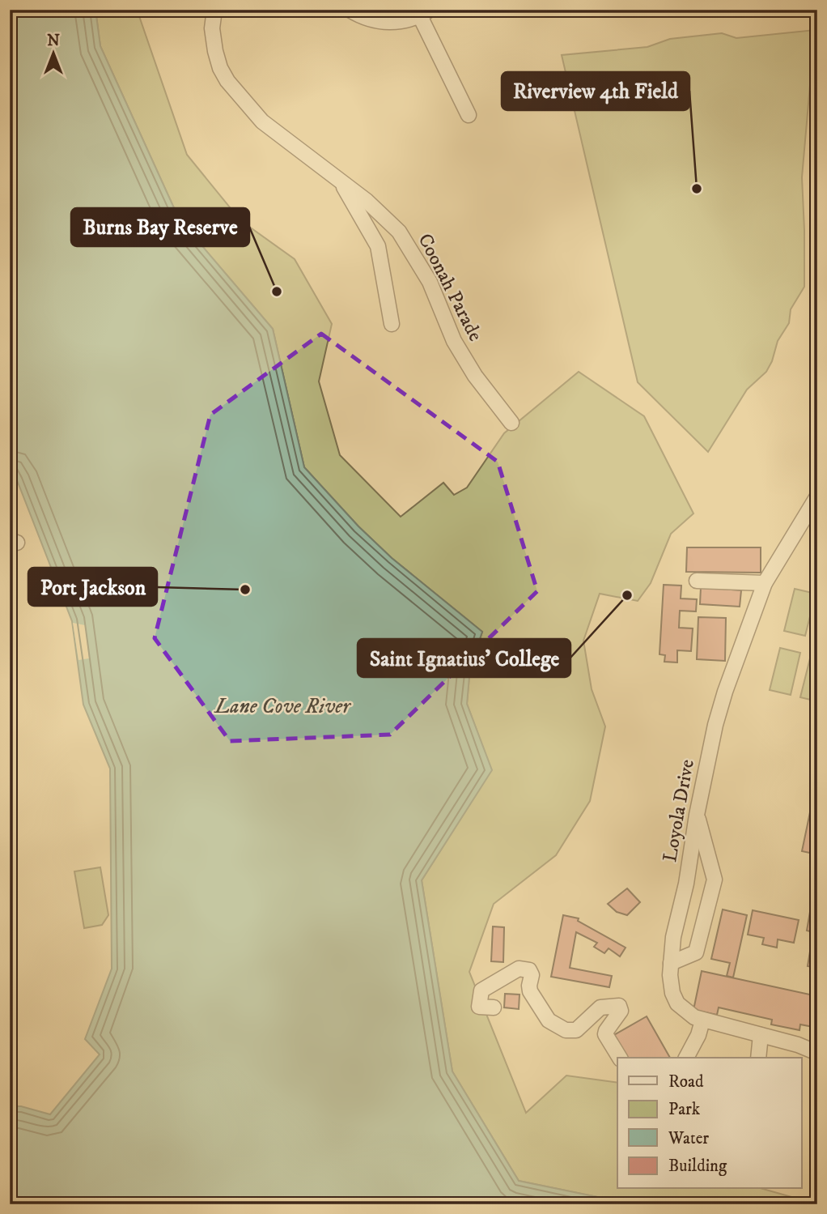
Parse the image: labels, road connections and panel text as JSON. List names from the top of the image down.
{
  "streets": {
    "street": ["Coonah Parade", "Loyola Drive"]
  },
  "water": ["Lane Cove River"],
  "places": [
    "Riverview 4th Field",
    "Burns Bay Reserve",
    "Port Jackson",
    "Saint Ignatius' College"
  ],
  "legend": [
    "Road",
    "Park",
    "Water",
    "Building"
  ],
  "north": "top"
}
